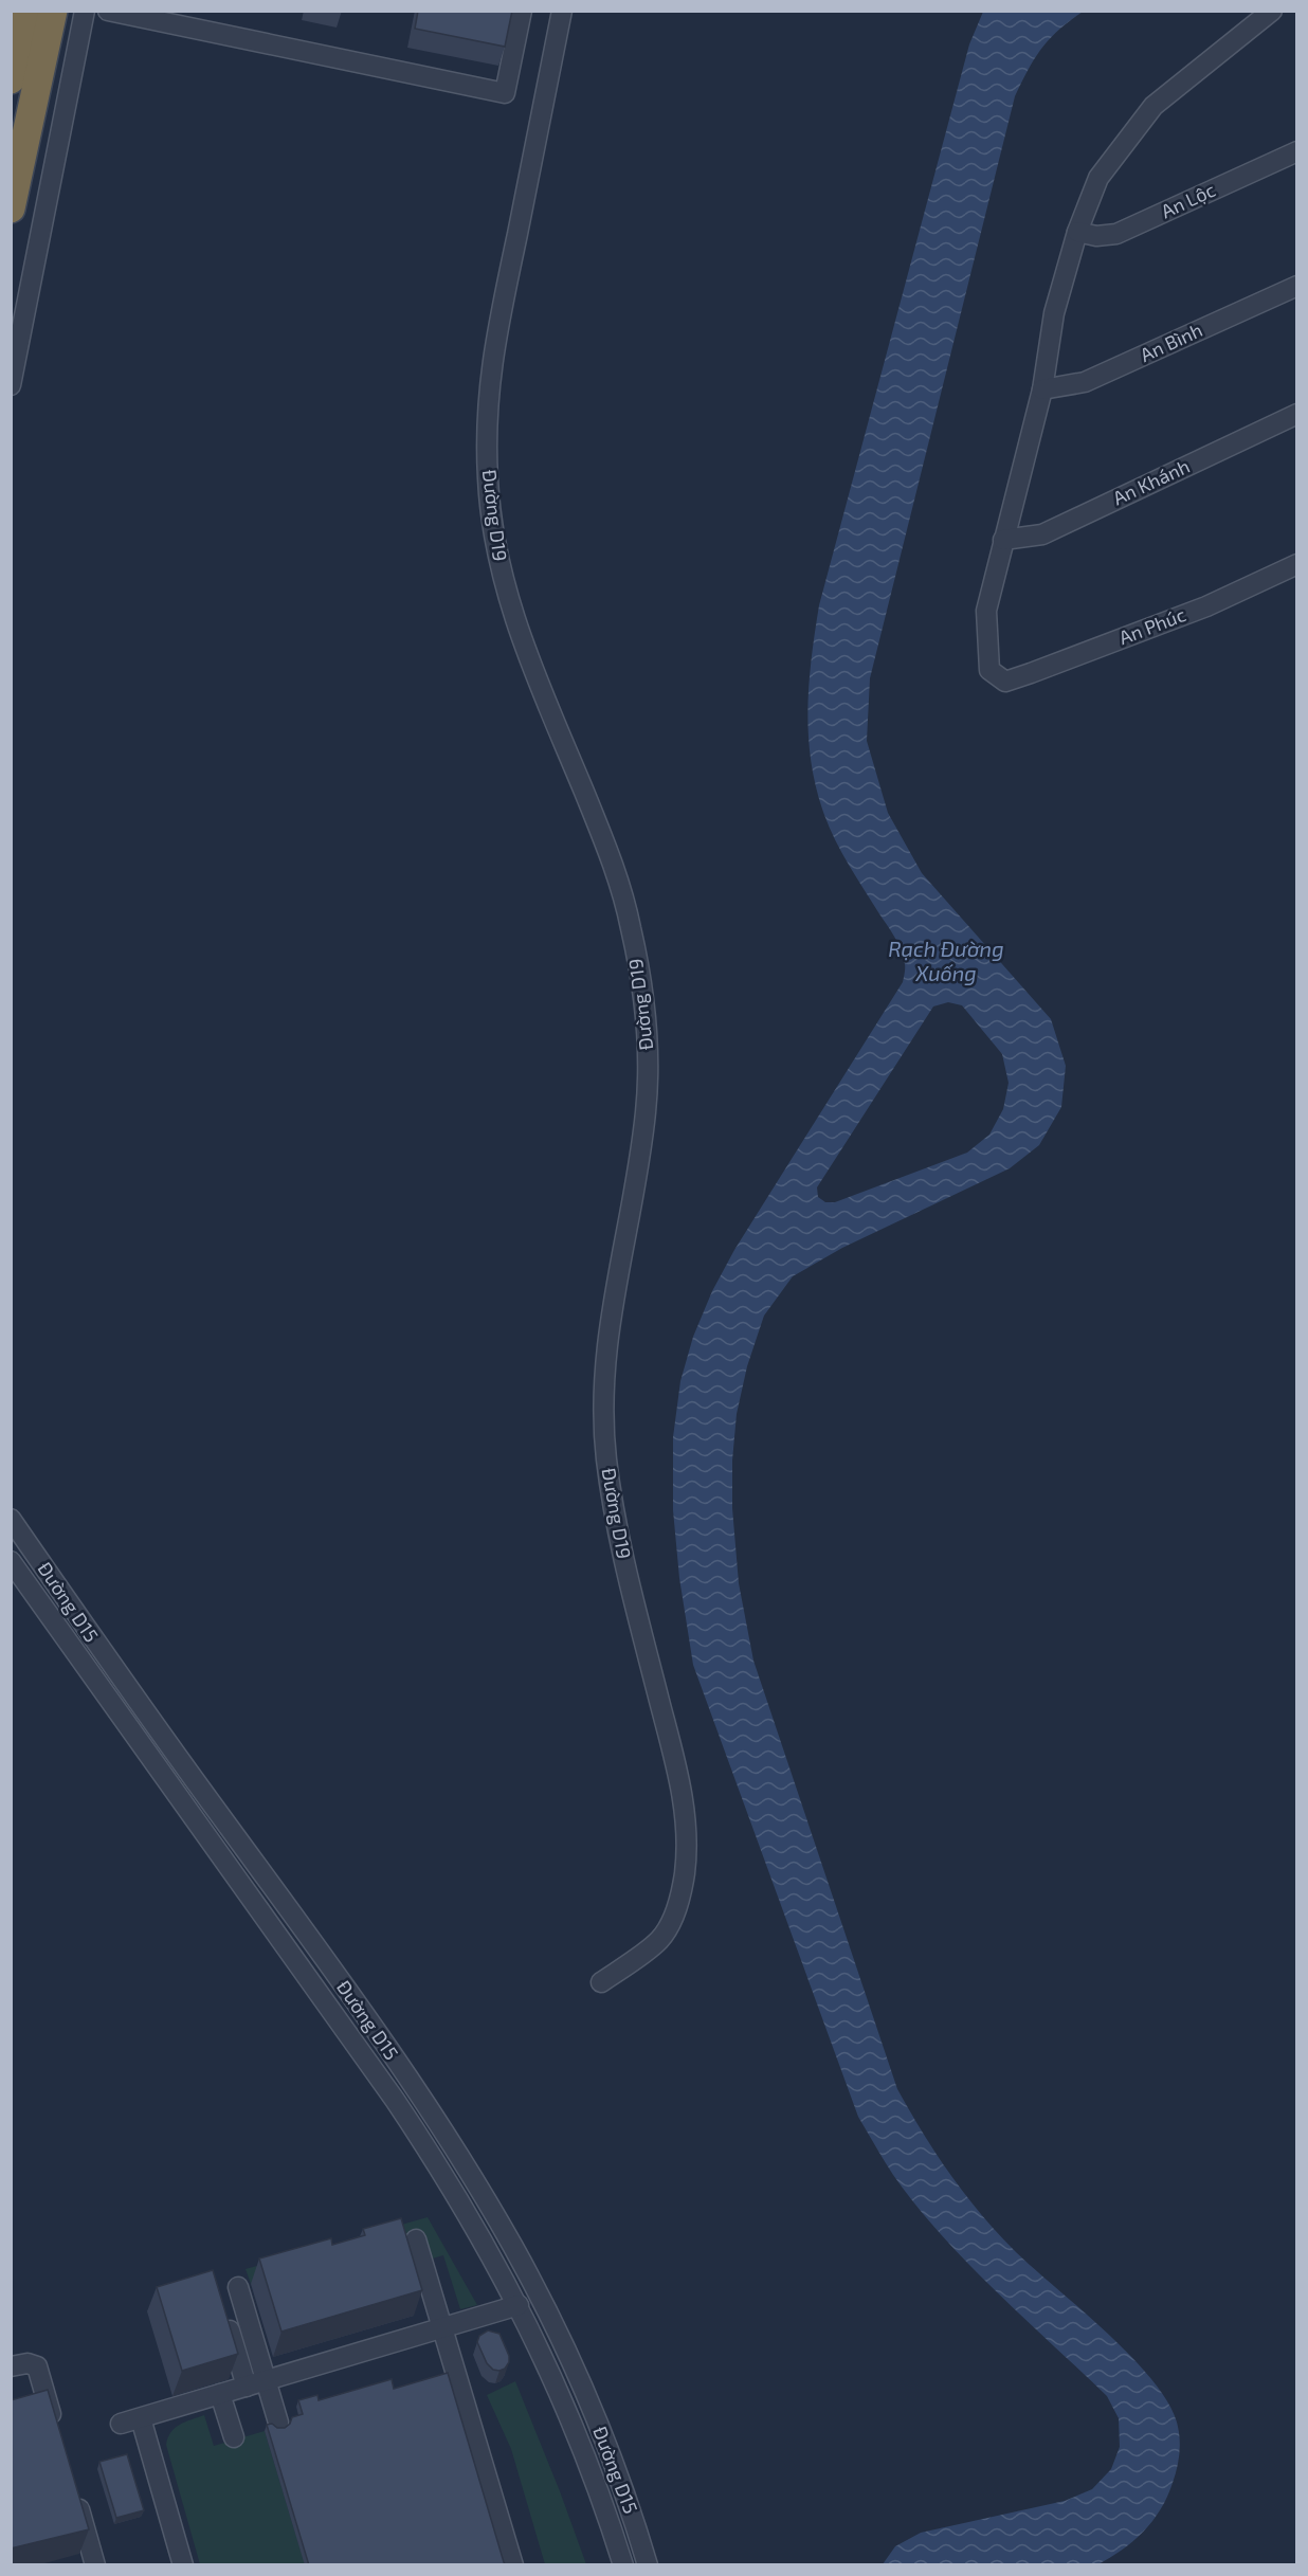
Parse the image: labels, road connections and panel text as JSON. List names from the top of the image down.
{
  "streets": {
    "street": [
      "An Lộc",
      "An Bình",
      "An Khánh",
      "Đường D19",
      "An Phúc",
      "Đường D15"
    ]
  },
  "crossings": [
    ["An Khánh", "An Phúc"]
  ],
  "water": ["Rạch Đường Xuống"]
}
